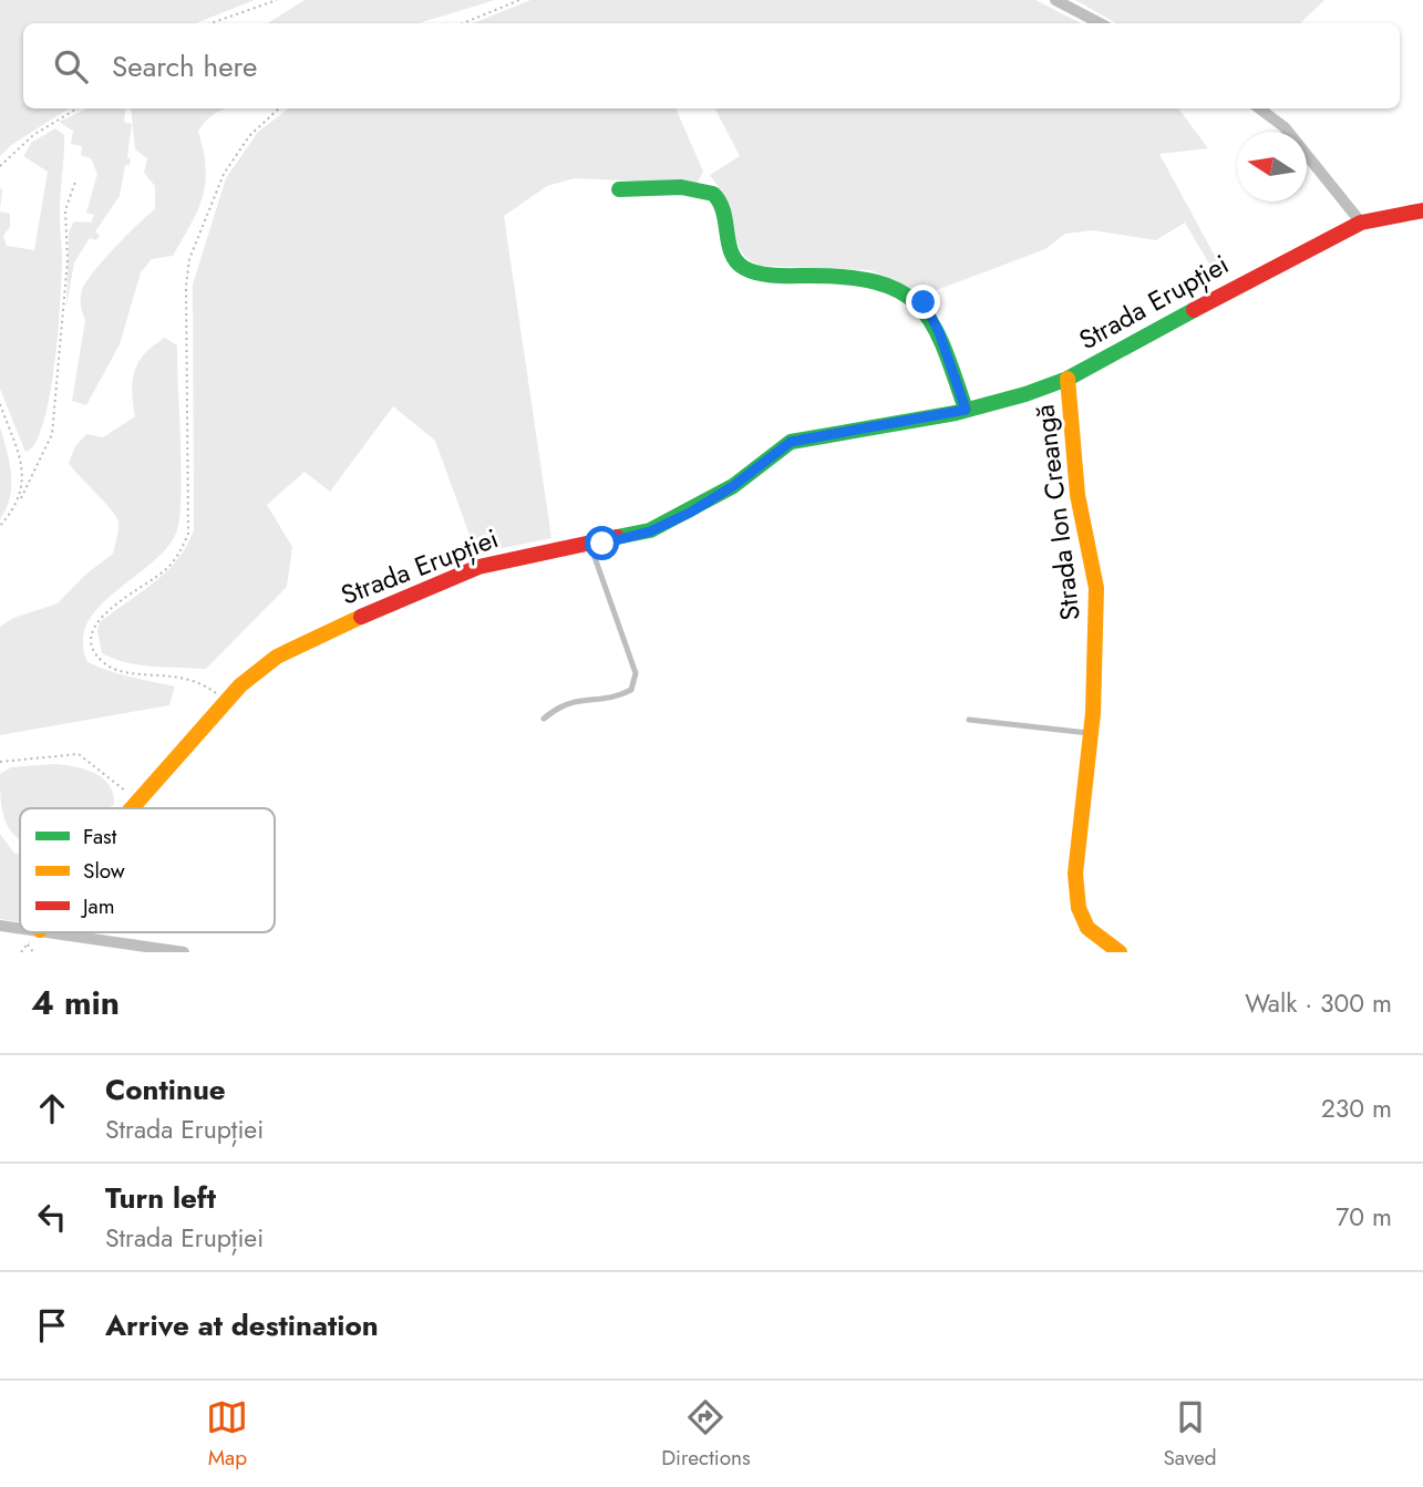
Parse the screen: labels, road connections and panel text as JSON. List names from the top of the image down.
{
  "streets": {
    "street": ["Strada Erupției", "Strada Ion Creangă"]
  },
  "crossings": [
    ["Strada Erupției", "Strada Ion Creangă"]
  ],
  "legend": ["Fast", "Slow", "Jam"],
  "north": "left",
  "page": {
    "search": "Search here",
    "heading": ["4 min", "Walk · 300 m"],
    "list": [
      ["Continue", "Strada Erupției", "230 m"],
      ["Turn left", "Strada Erupției", "70 m"],
      "Arrive at destination"
    ],
    "nav": ["Map", "Directions", "Saved"]
  }
}
